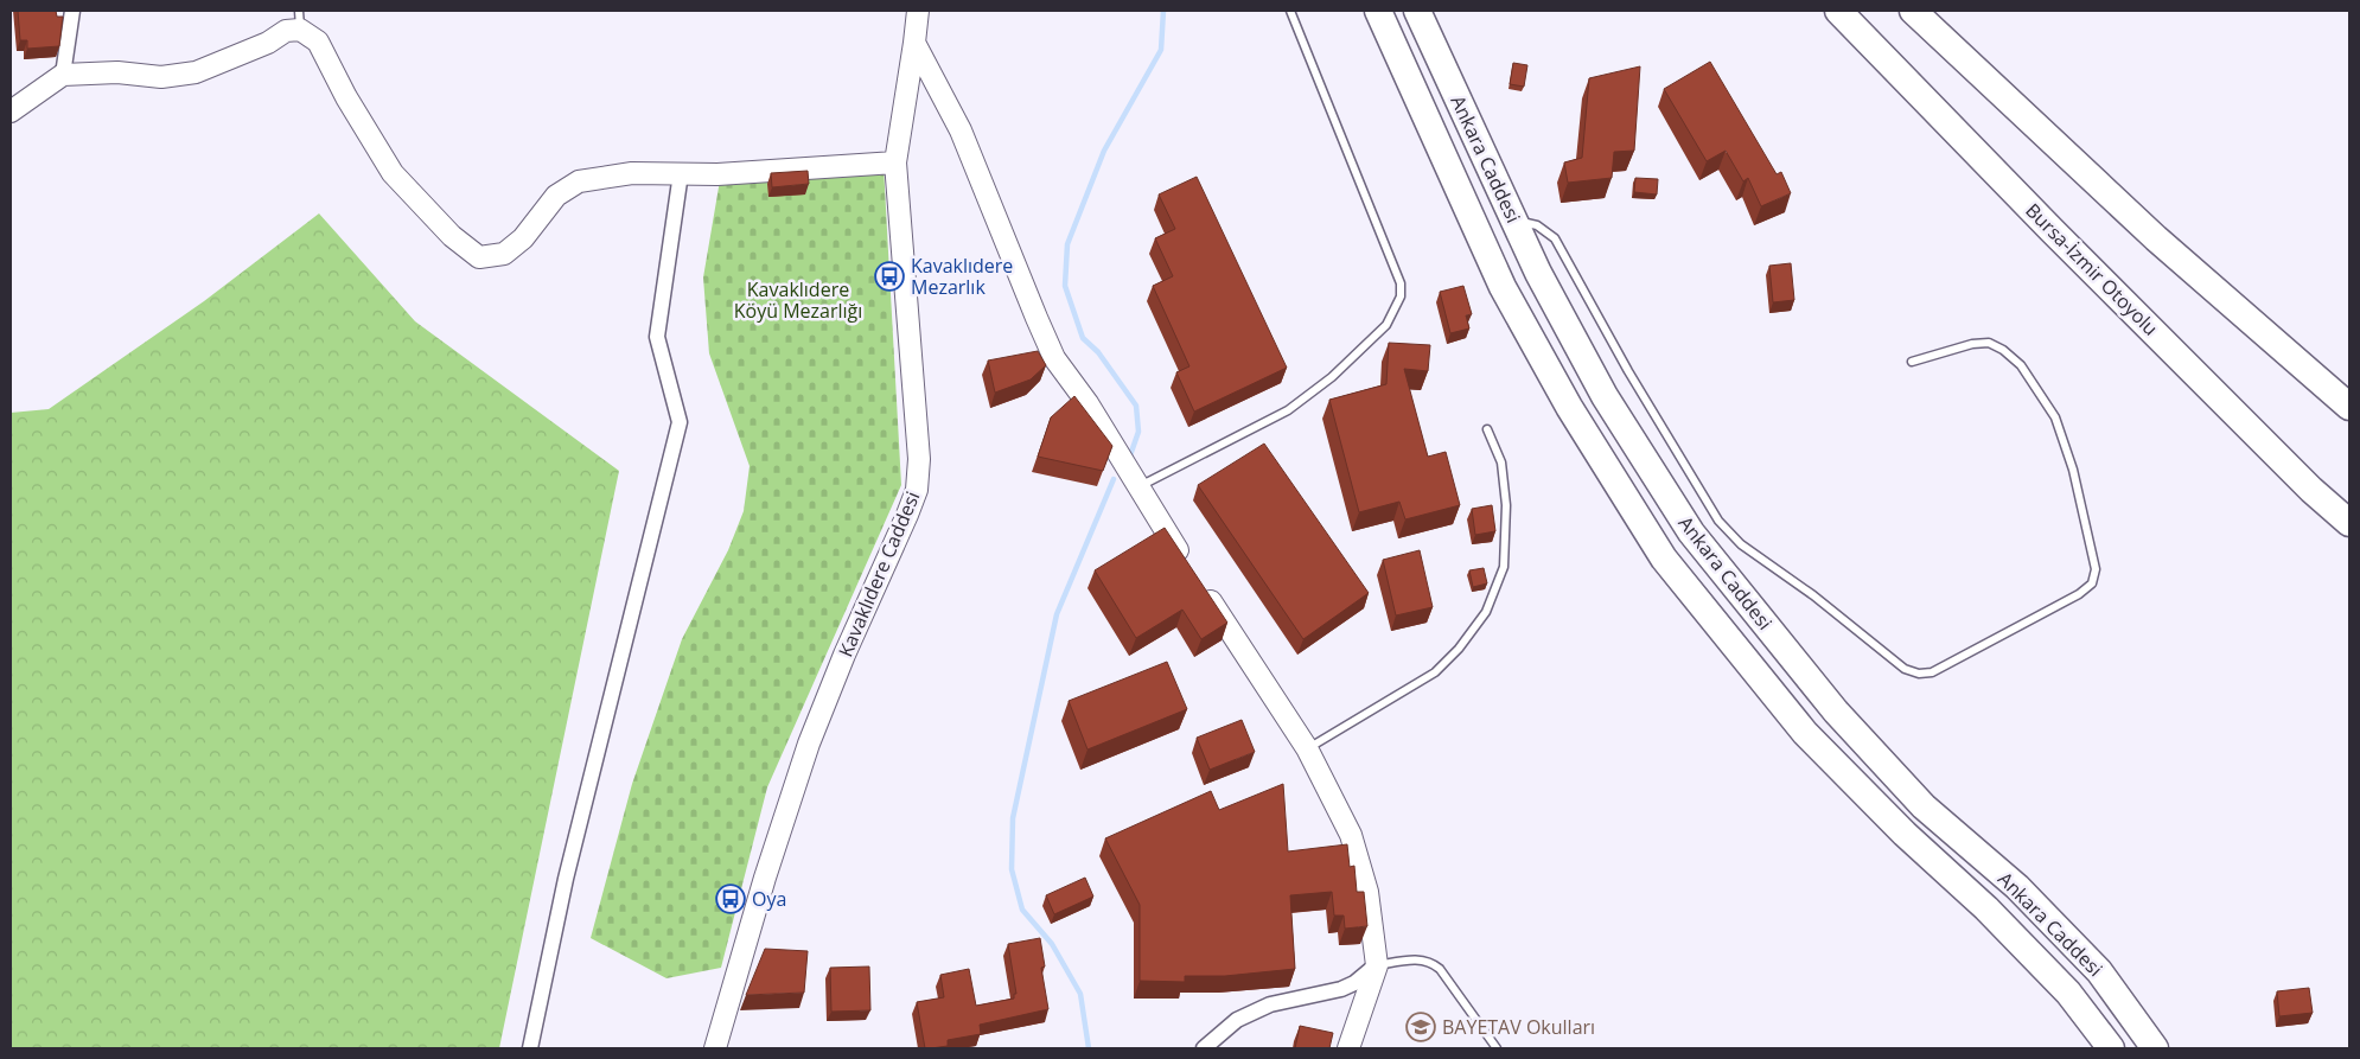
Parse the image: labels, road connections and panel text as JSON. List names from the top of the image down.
{
  "streets": {
    "highway": ["Ankara Caddesi", "Bursa-İzmir Otoyolu"],
    "street": ["Kavaklıdere Caddesi"]
  },
  "parks": ["Kavaklıdere Köyü Mezarlığı"],
  "places": {
    "bus stop": ["Kavaklıdere Mezarlık", "Oya"],
    "school or university": ["BAYETAV Okulları"]
  }
}
